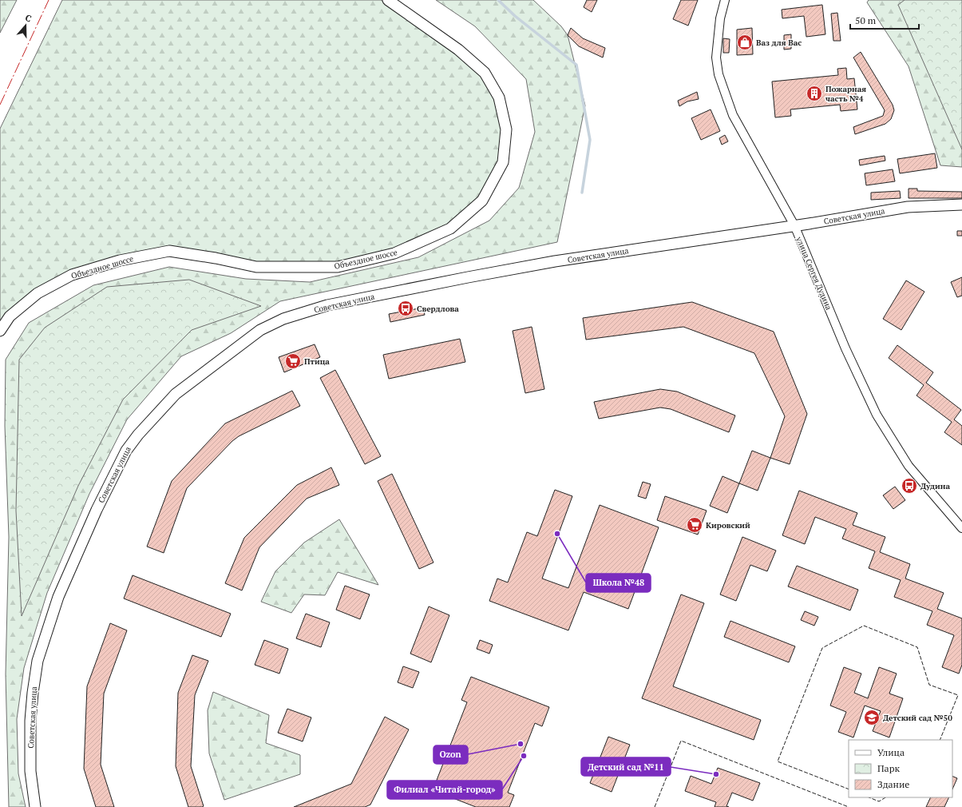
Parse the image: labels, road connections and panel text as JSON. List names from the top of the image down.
{
  "streets": {
    "street": ["Советская улица", "Объездное шоссе", "улица Сергея Дудина"]
  },
  "crossings": [
    ["Советская улица", "улица Сергея Дудина"]
  ],
  "places": {
    "shop": ["Ваз для Вас"],
    "building": ["Пожарная часть №4"],
    "bus stop": ["Свердлова", "Дудина"],
    "supermarket": ["Птица", "Кировский"],
    "other": [
      "Школа №48",
      "Ozon",
      "Филиал «Читай-город»",
      "Детский сад №11"
    ],
    "school or university": ["Детский сад №50"]
  },
  "legend": ["Улица", "Парк", "Здание"],
  "scale_bar": "50 m",
  "north": "top"
}
